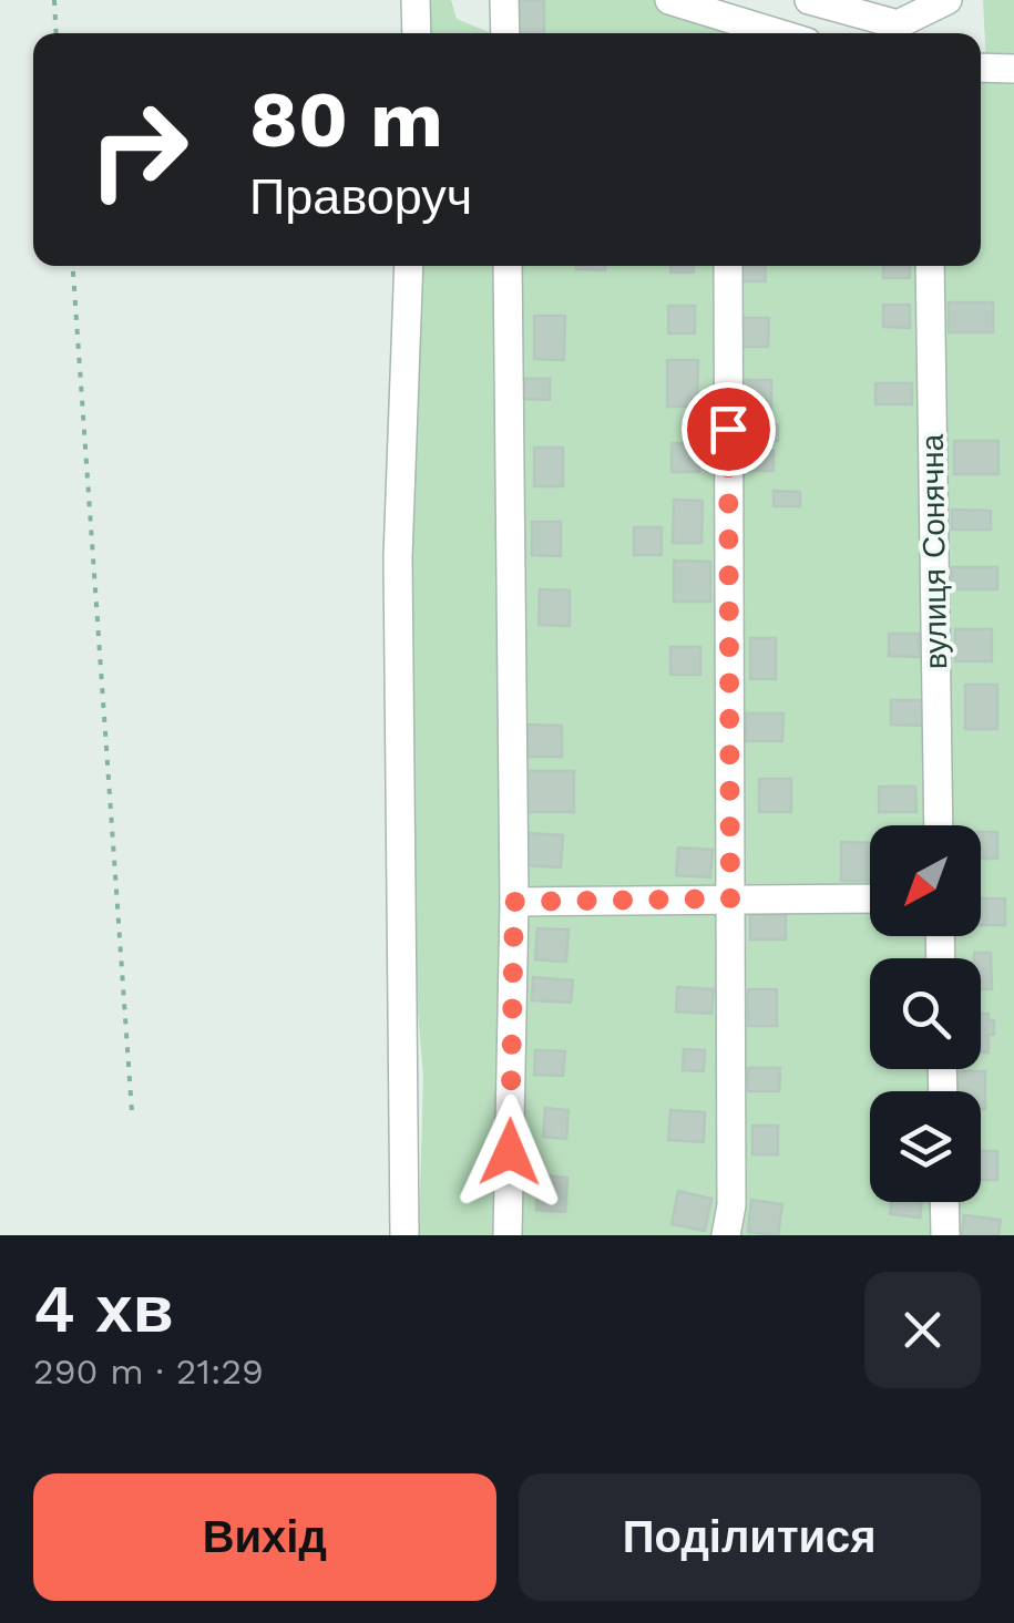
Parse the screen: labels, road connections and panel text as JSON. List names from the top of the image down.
{
  "streets": {
    "street": ["вулиця Сонячна"]
  },
  "north": "bottom left",
  "page": {
    "turn": ["80 m", "Праворуч"],
    "heading": ["4 хв", "290 m · 21:29"],
    "buttons": ["Вихід", "Поділитися"]
  }
}
